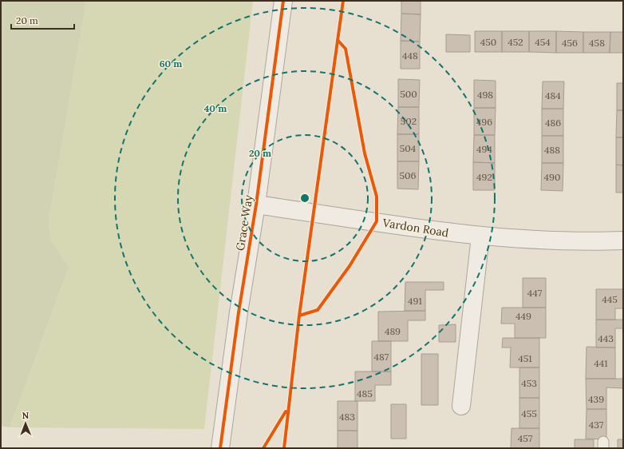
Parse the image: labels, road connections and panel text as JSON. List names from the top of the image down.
{
  "streets": {
    "street": ["Grace Way", "Vardon Road"]
  },
  "crossings": [
    ["Grace Way", "Vardon Road"]
  ],
  "house_numbers": [
    "450",
    "452",
    "454",
    "456",
    "458",
    "448",
    "500",
    "498",
    "484",
    "502",
    "496",
    "486",
    "504",
    "494",
    "488",
    "506",
    "492",
    "490",
    "447",
    "445",
    "491",
    "449",
    "489",
    "443",
    "487",
    "451",
    "441",
    "453",
    "485",
    "439",
    "455",
    "483",
    "437",
    "457"
  ],
  "scale_bar": "20 m",
  "north": "top",
  "rings": ["60 m", "40 m", "20 m"]
}
